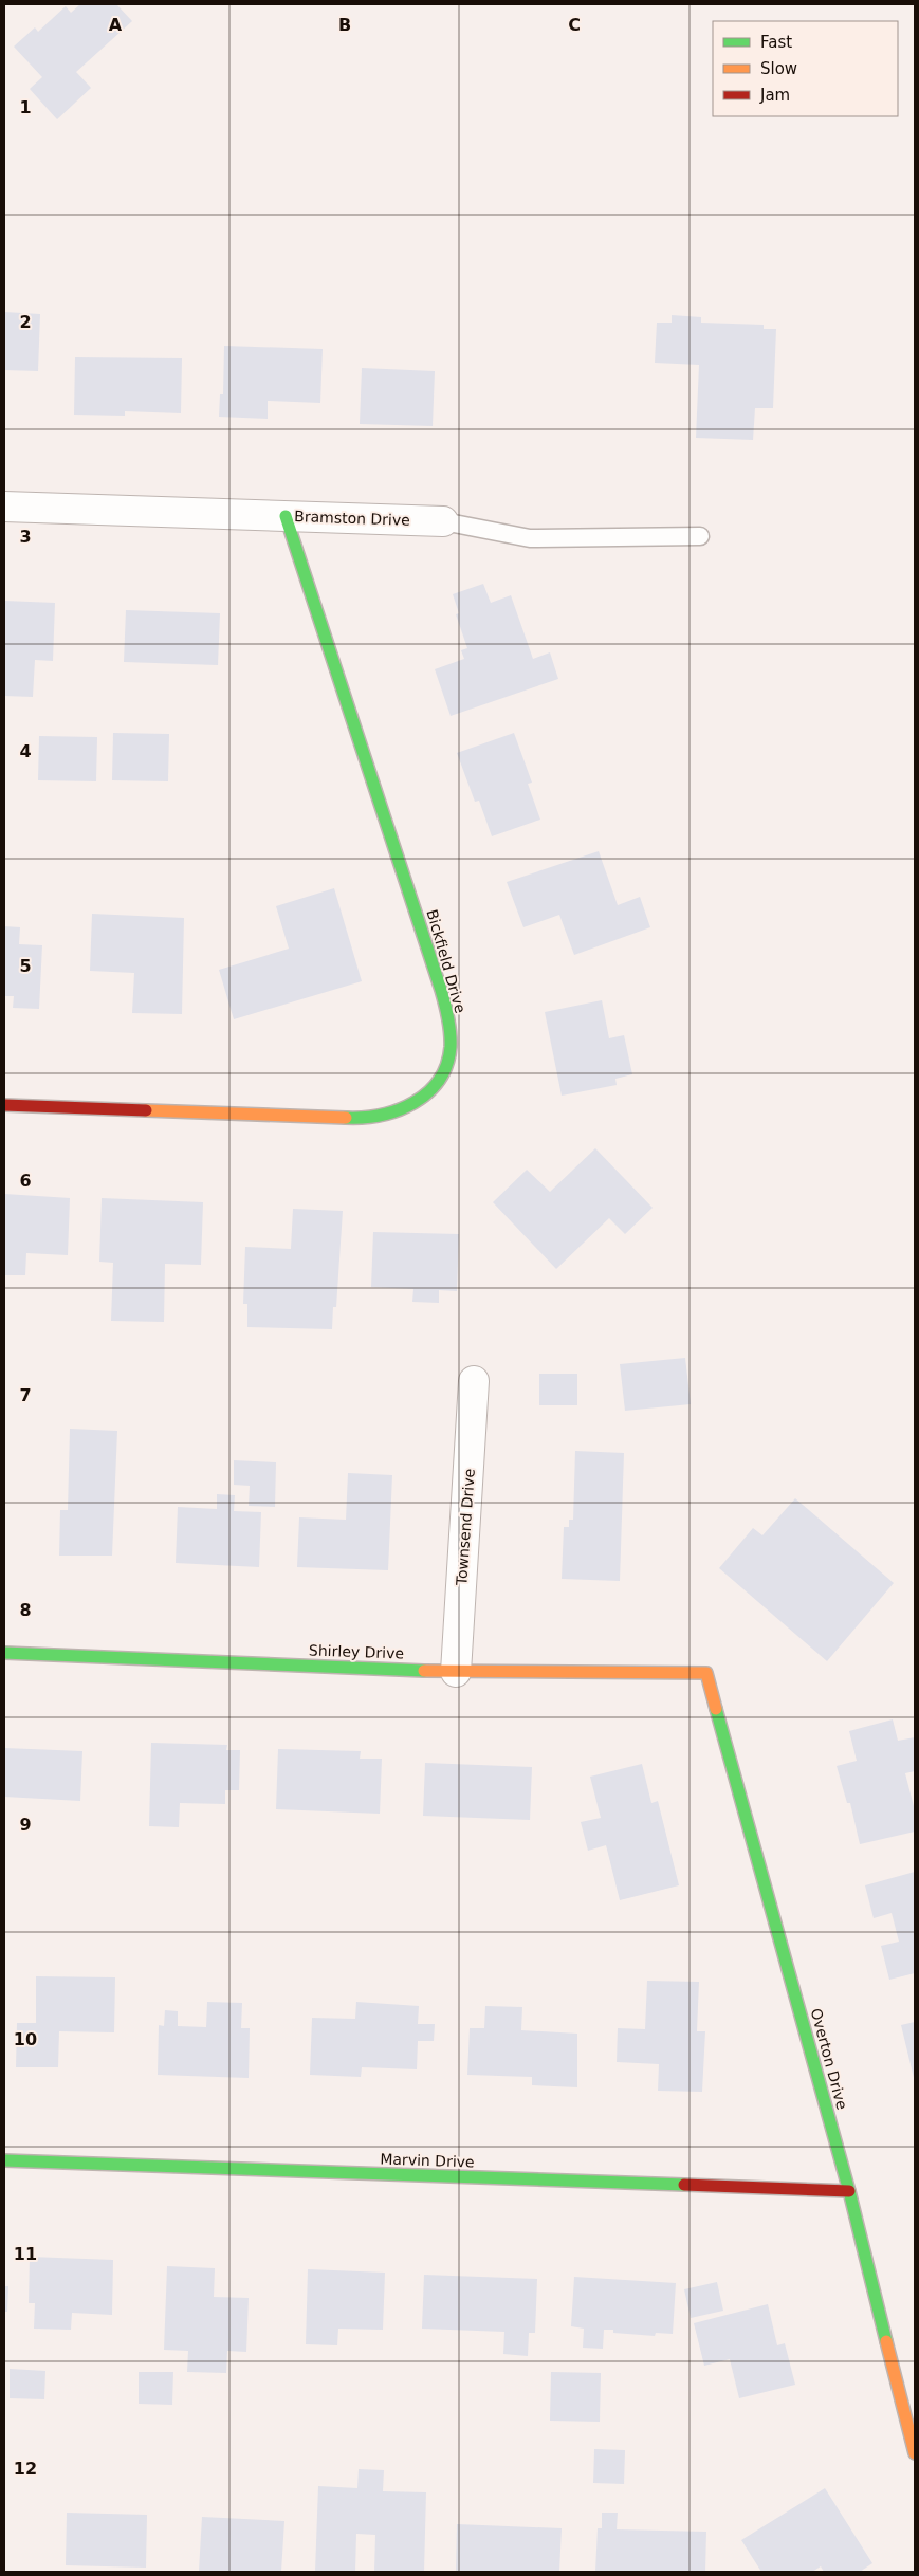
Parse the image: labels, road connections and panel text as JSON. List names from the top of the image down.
{
  "streets": {
    "street": [
      "Bramston Drive",
      "Bickfield Drive",
      "Townsend Drive",
      "Shirley Drive",
      "Overton Drive",
      "Marvin Drive"
    ]
  },
  "crossings": [
    ["Bramston Drive", "Bickfield Drive"],
    ["Townsend Drive", "Shirley Drive"],
    ["Shirley Drive", "Overton Drive"],
    ["Overton Drive", "Marvin Drive"]
  ],
  "legend": ["Fast", "Slow", "Jam"],
  "grid": {
    "columns": ["A", "B", "C"],
    "rows": [
      "1",
      "2",
      "3",
      "4",
      "5",
      "6",
      "7",
      "8",
      "9",
      "10",
      "11",
      "12"
    ]
  }
}
